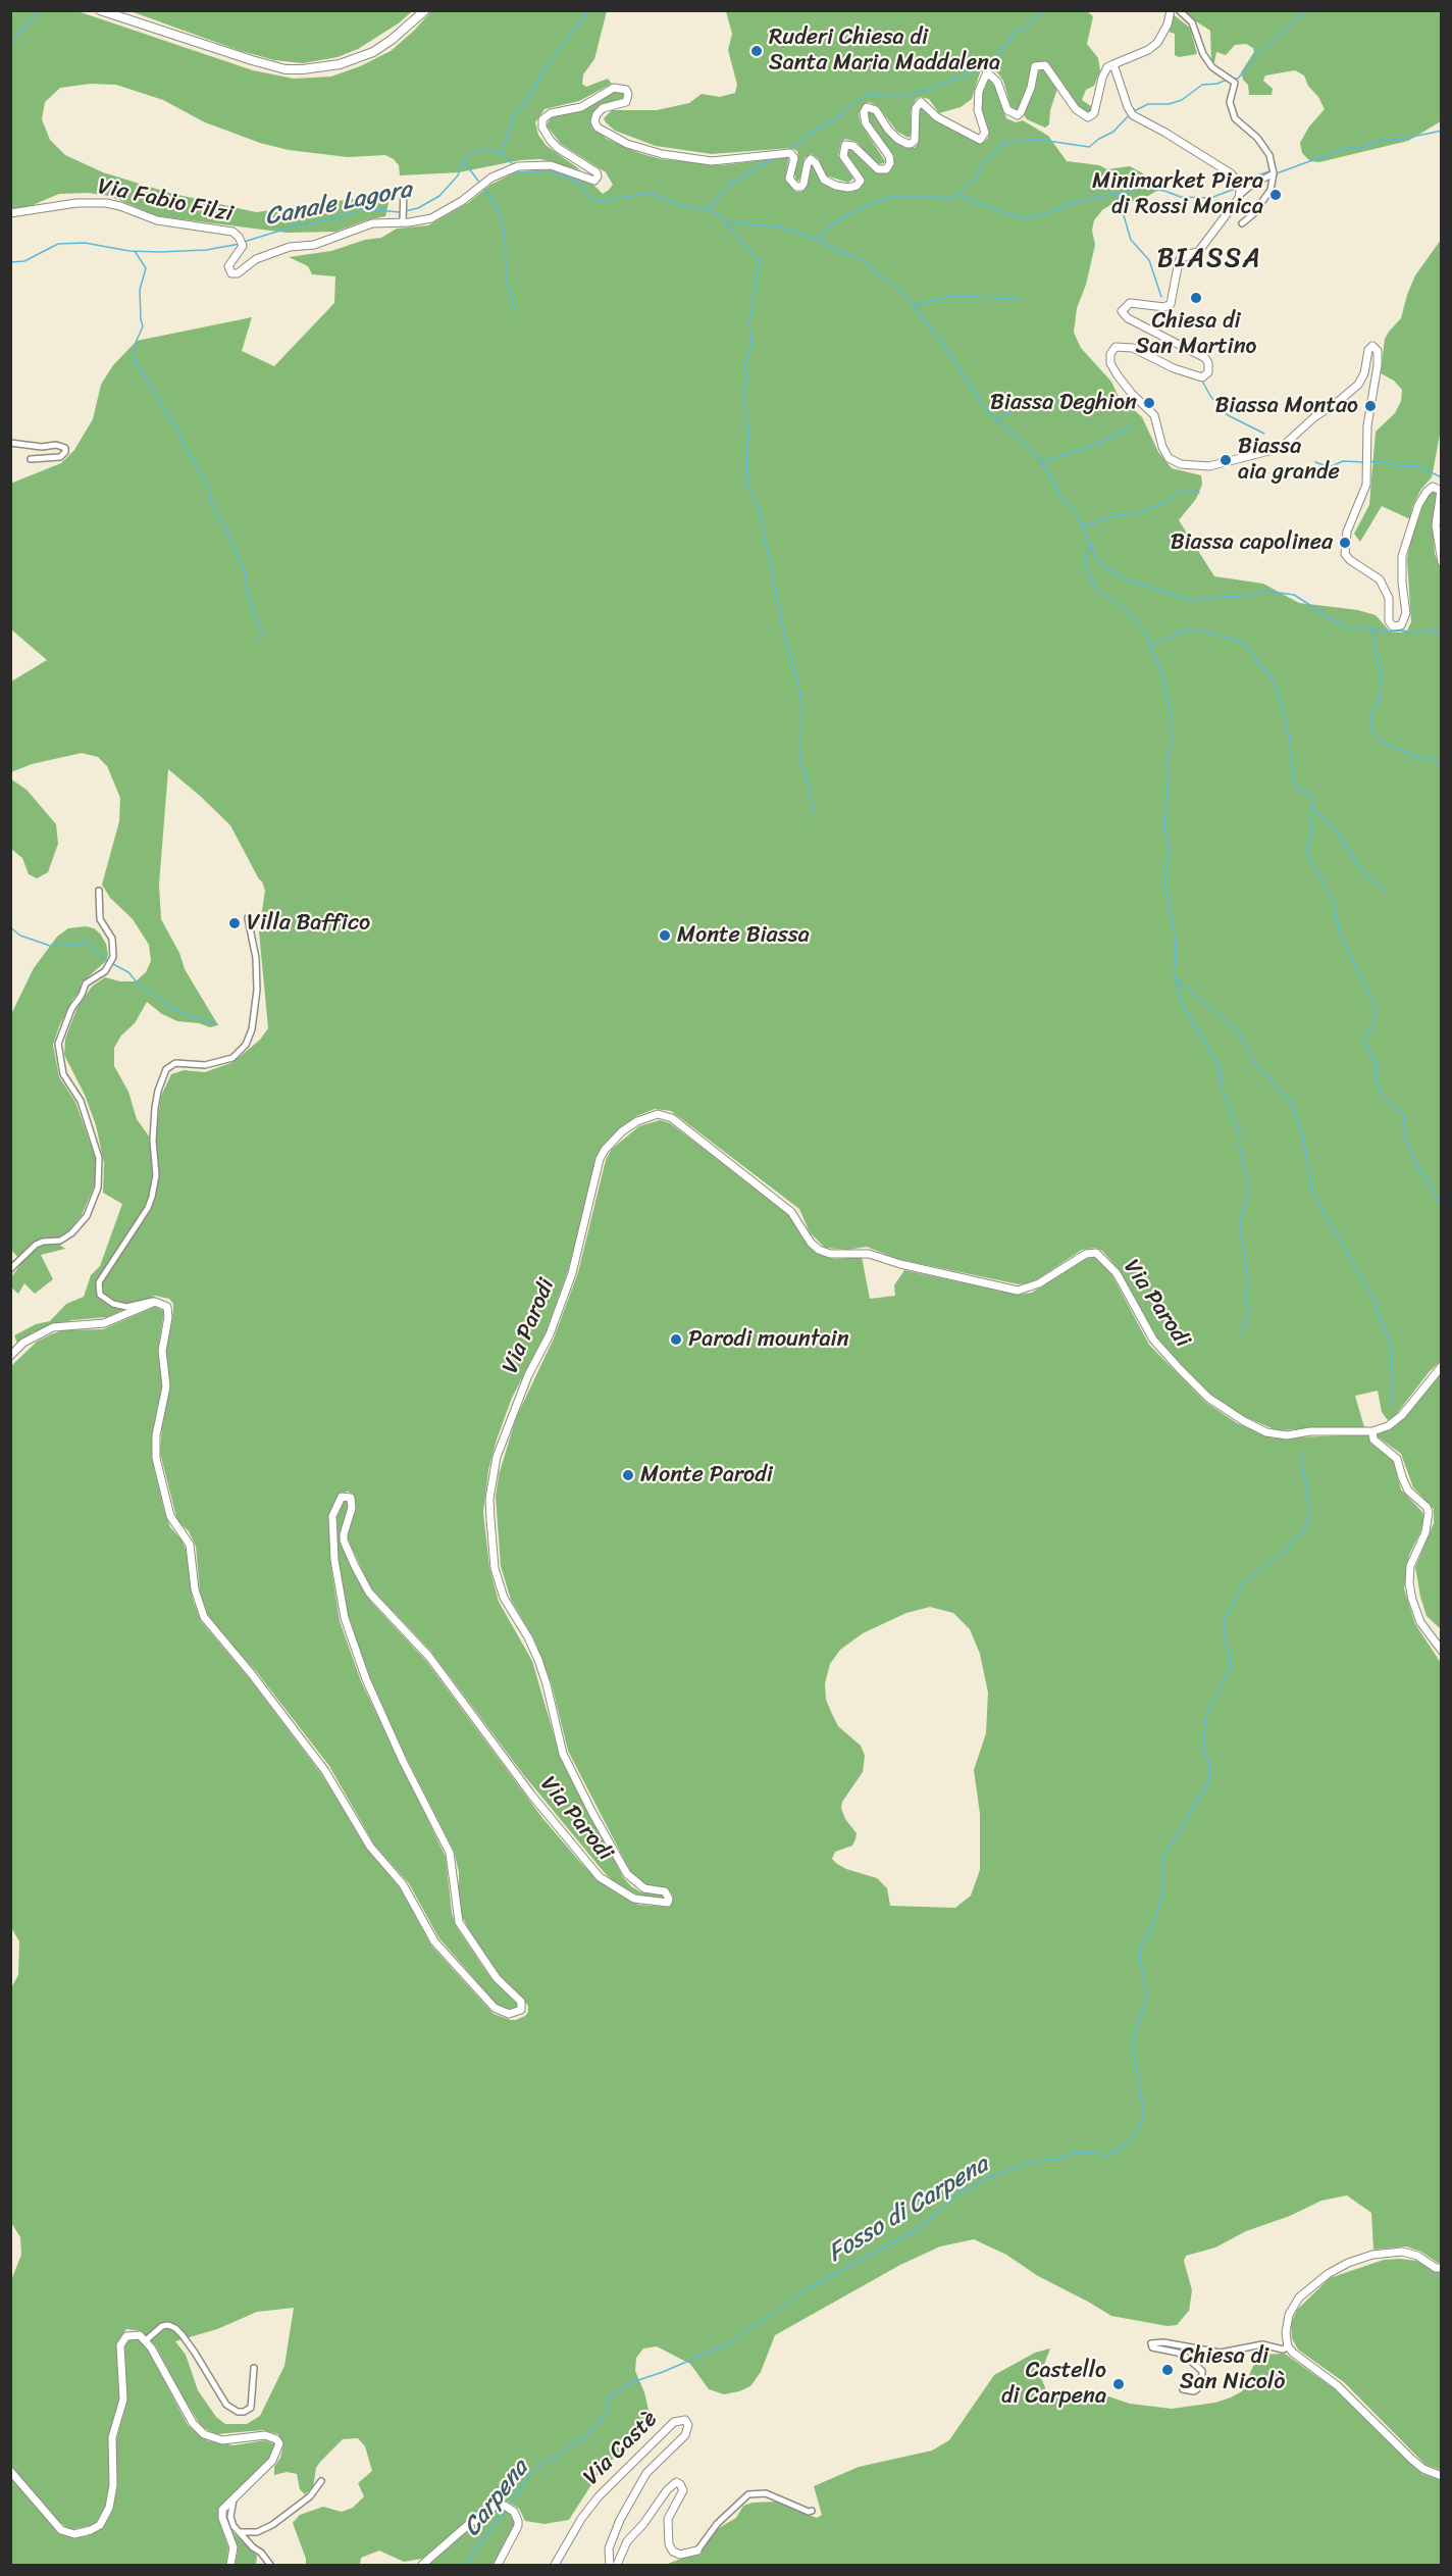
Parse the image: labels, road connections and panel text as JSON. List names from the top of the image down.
{
  "streets": {
    "street": ["Via Fabio Filzi", "Via Parodi", "Via Castè"]
  },
  "districts": ["BIASSA"],
  "water": ["Canale Lagora", "Fosso di Carpena", "Carpena"],
  "places": [
    "Ruderi Chiesa di Santa Maria Maddalena",
    "Minimarket Piera di Rossi Monica",
    "Chiesa di San Martino",
    "Biassa Deghion",
    "Biassa Montao",
    "Biassa aia grande",
    "Biassa capolinea",
    "Villa Baffico",
    "Monte Biassa",
    "Parodi mountain",
    "Monte Parodi",
    "Chiesa di San Nicolò",
    "Castello di Carpena"
  ]
}
